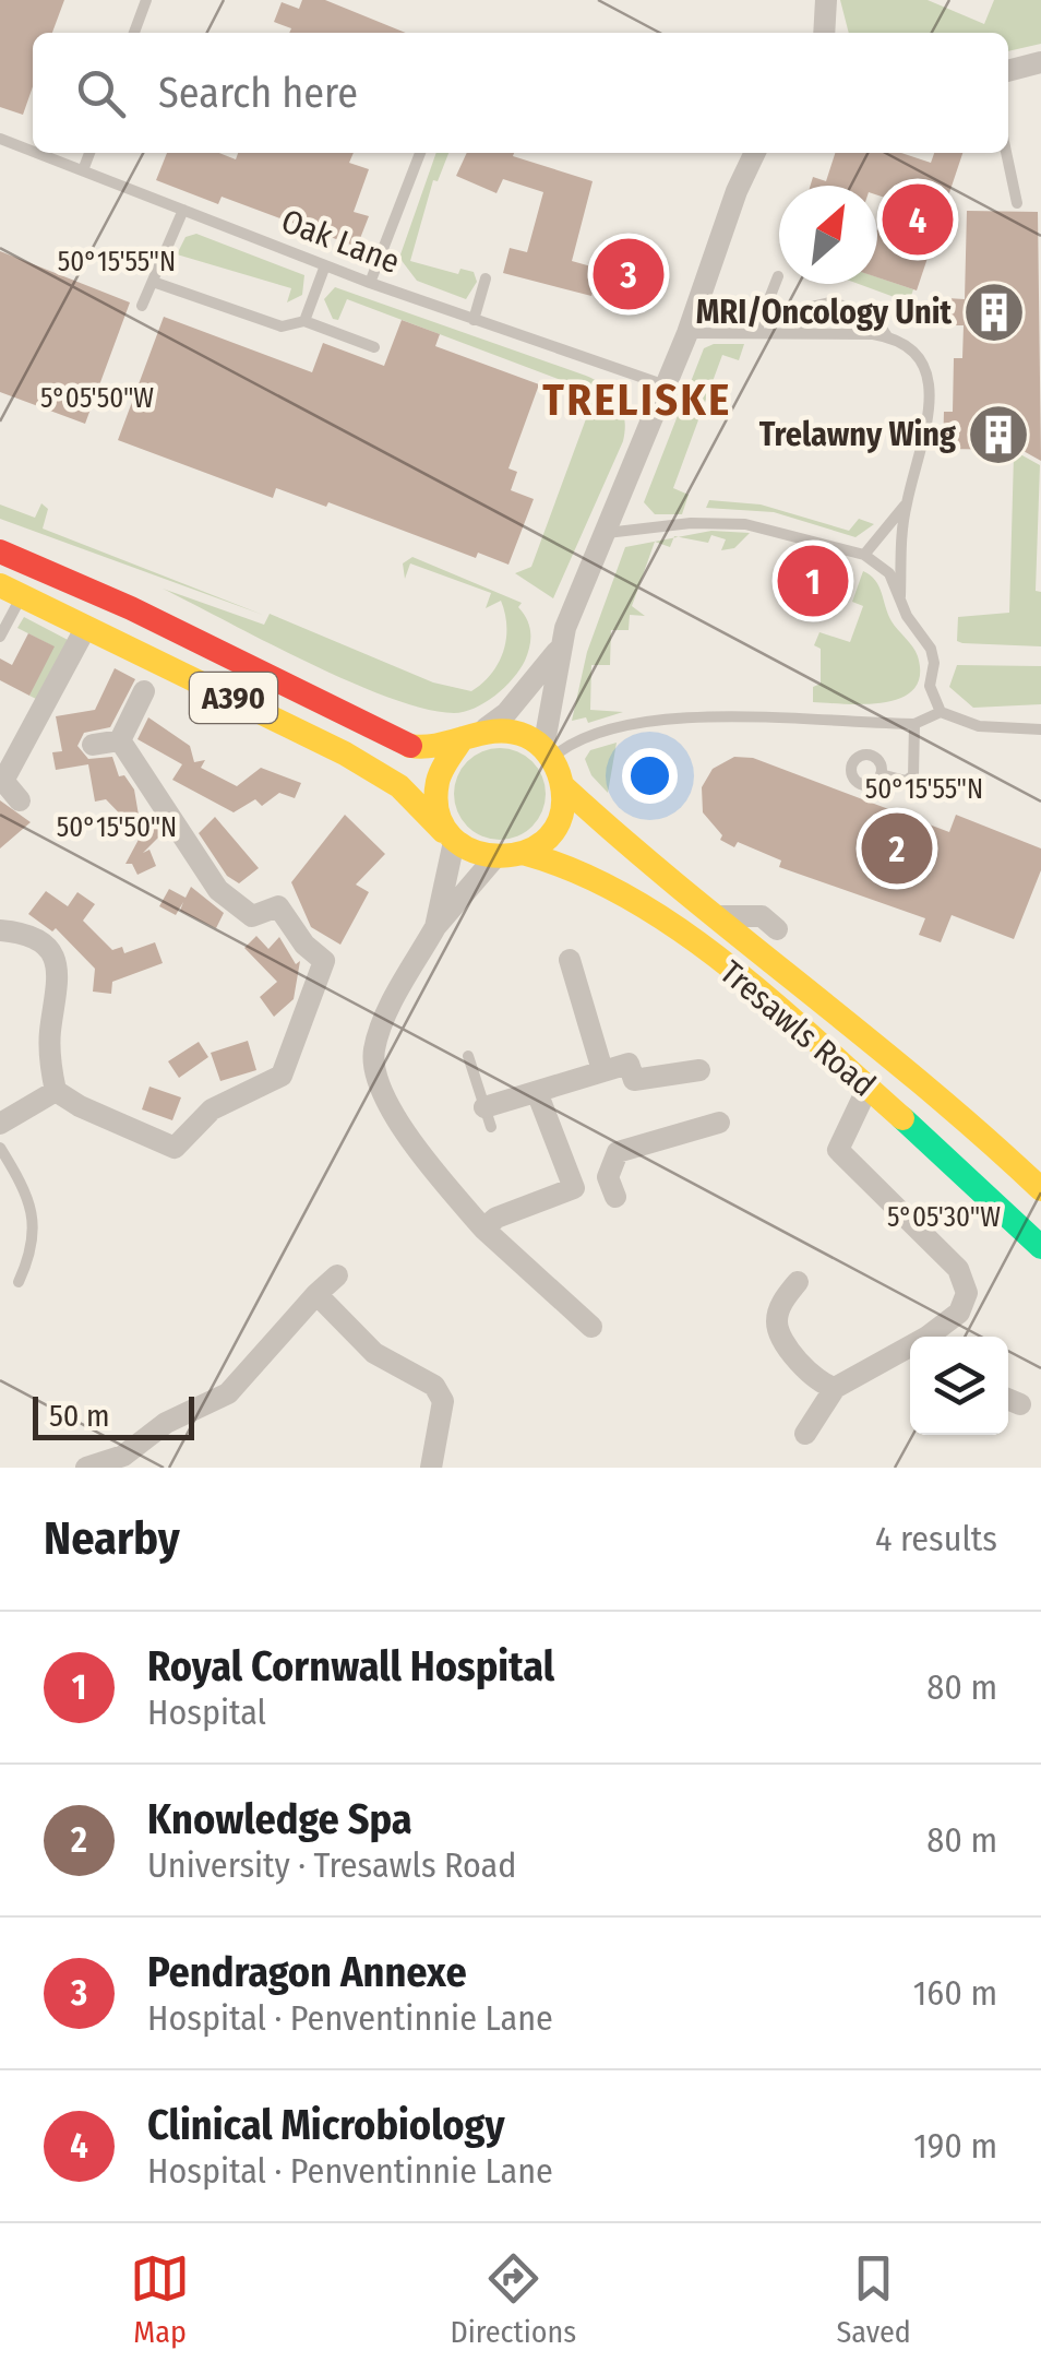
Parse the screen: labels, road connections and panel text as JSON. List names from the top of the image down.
{
  "streets": {
    "highway": ["A390", "Tresawls Road"],
    "lane": ["Oak Lane"]
  },
  "crossings": [
    ["A390", "Tresawls Road"]
  ],
  "districts": ["TRELISKE"],
  "places": {
    "building": ["MRI/Oncology Unit", "Trelawny Wing"]
  },
  "scale_bar": "50 m",
  "north": "top right",
  "page": {
    "search": "Search here",
    "pins": [
      "4",
      "3",
      "1",
      "2"
    ],
    "scale": "50 m",
    "heading": ["Nearby", "4 results"],
    "list": [
      {
        "mark": "1",
        "name": "Royal Cornwall Hospital",
        "note": "Hospital",
        "value": "80 m"
      },
      {
        "mark": "2",
        "name": "Knowledge Spa",
        "note": "University · Tresawls Road",
        "value": "80 m"
      },
      {
        "mark": "3",
        "name": "Pendragon Annexe",
        "note": "Hospital · Penventinnie Lane",
        "value": "160 m"
      },
      {
        "mark": "4",
        "name": "Clinical Microbiology",
        "note": "Hospital · Penventinnie Lane",
        "value": "190 m"
      }
    ],
    "nav": ["Map", "Directions", "Saved"]
  },
  "coordinates": [
    "50°15'55\"N",
    "5°05'50\"W",
    "50°15'50\"N",
    "5°05'30\"W"
  ]
}
